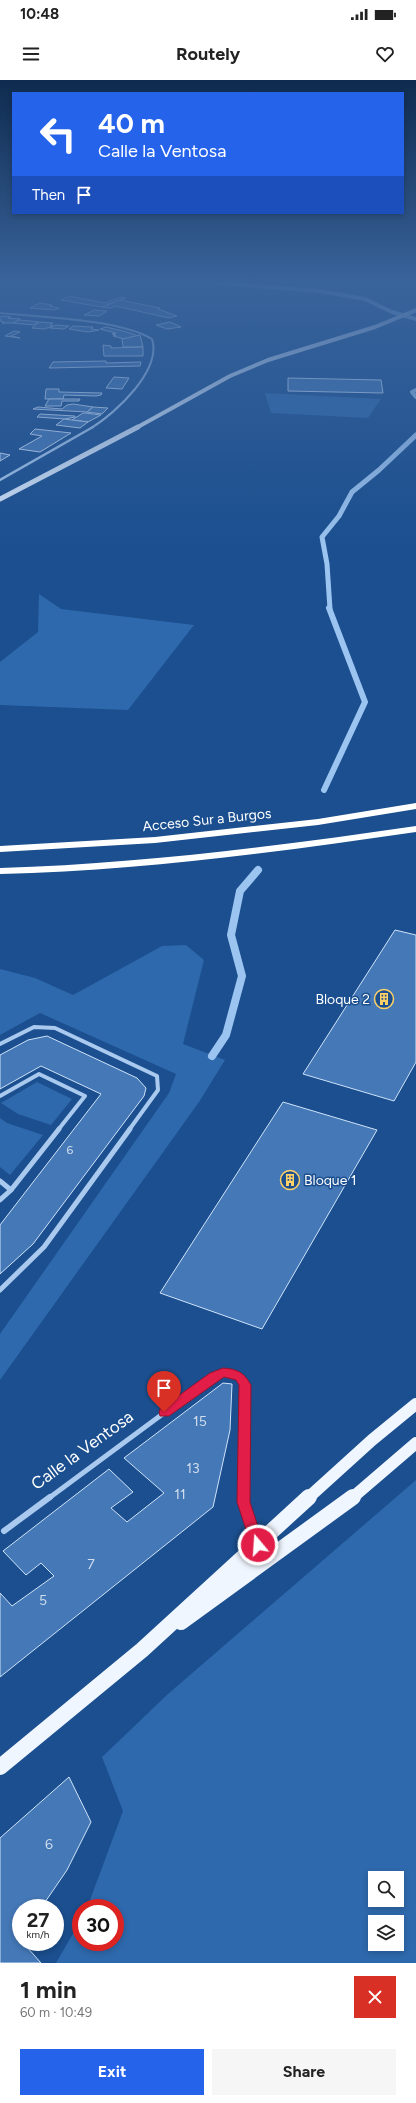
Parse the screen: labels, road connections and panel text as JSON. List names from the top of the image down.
{
  "streets": {
    "highway": ["Acceso Sur a Burgos"],
    "street": ["Calle la Ventosa"]
  },
  "places": {
    "building": ["Bloque 2", "Bloque 1"]
  },
  "house_numbers": [
    "6",
    "15",
    "13",
    "11",
    "7",
    "5",
    "6"
  ],
  "page": {
    "status": "10:48",
    "header": "Routely",
    "turn": ["40 m", "Calle la Ventosa"],
    "then": "Then",
    "speed": "27 km/h",
    "limit": "30",
    "heading": ["1 min", "60 m · 10:49"],
    "buttons": ["Exit", "Share"]
  }
}
